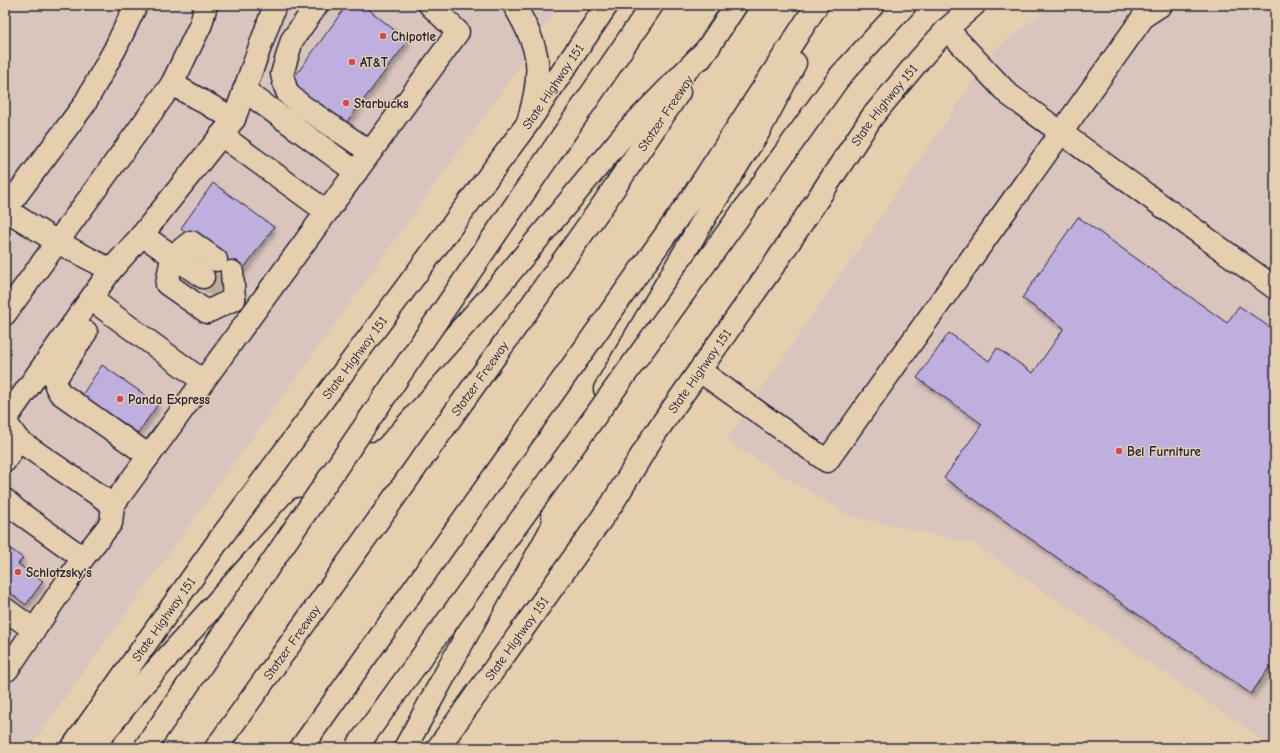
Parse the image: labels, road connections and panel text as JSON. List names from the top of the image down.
{
  "streets": {
    "main road": ["State Highway 151", "Stotzer Freeway"]
  },
  "places": [
    "Chipotle",
    "AT&T",
    "Starbucks",
    "Panda Express",
    "Bel Furniture",
    "Schlotzsky's"
  ]
}
